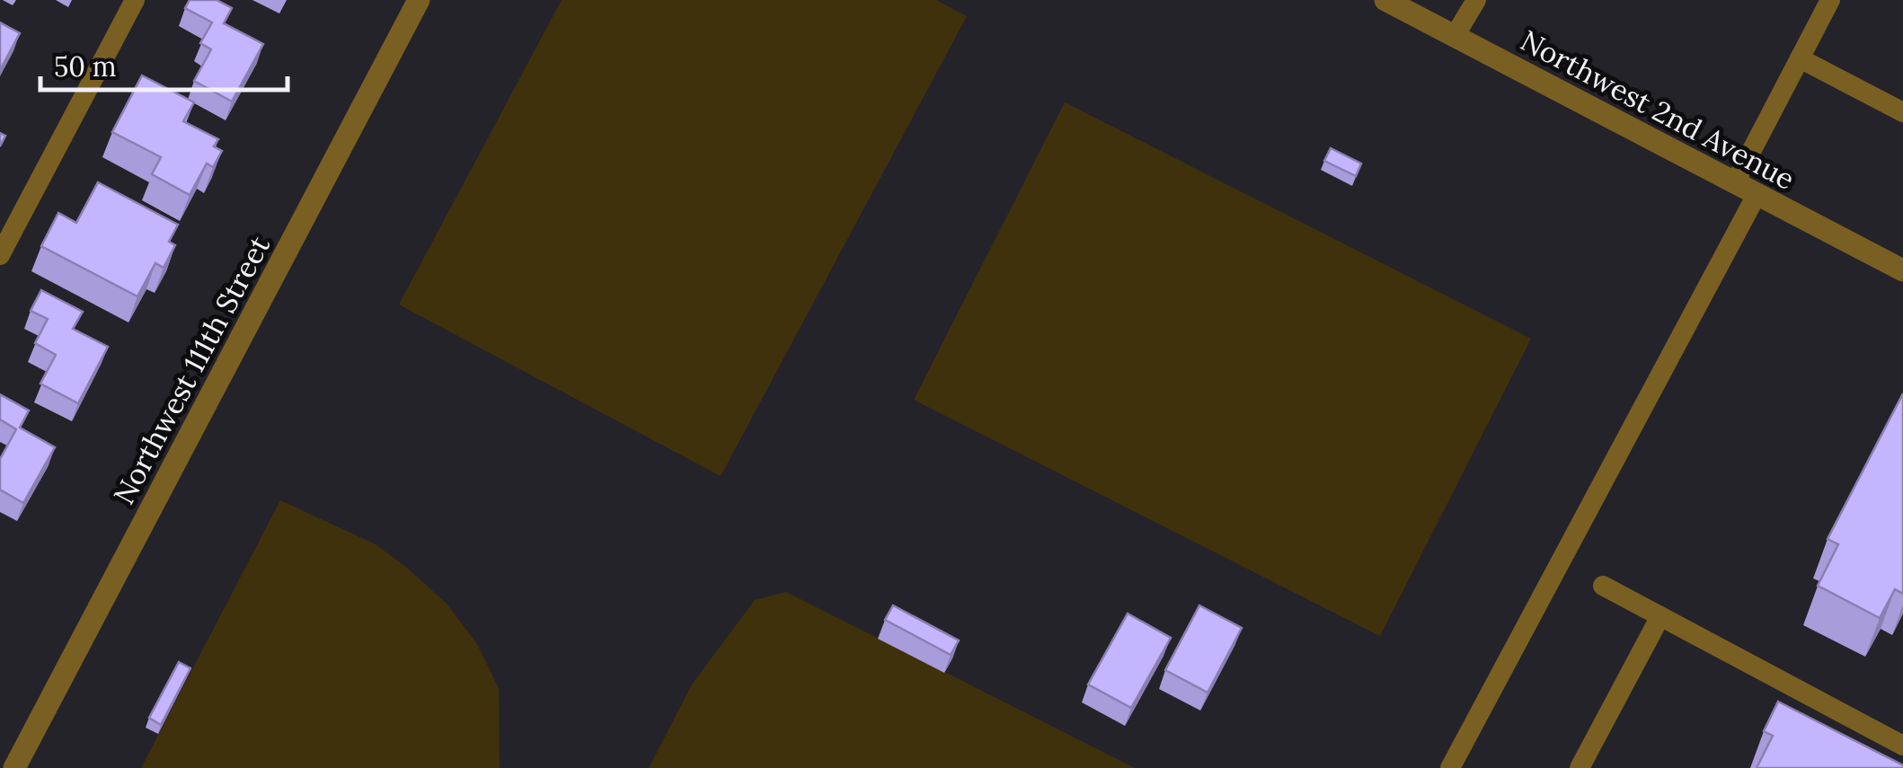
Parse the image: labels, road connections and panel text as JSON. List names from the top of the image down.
{
  "streets": {
    "street": ["Northwest 2nd Avenue", "Northwest 111th Street"]
  },
  "scale_bar": "50 m"
}
